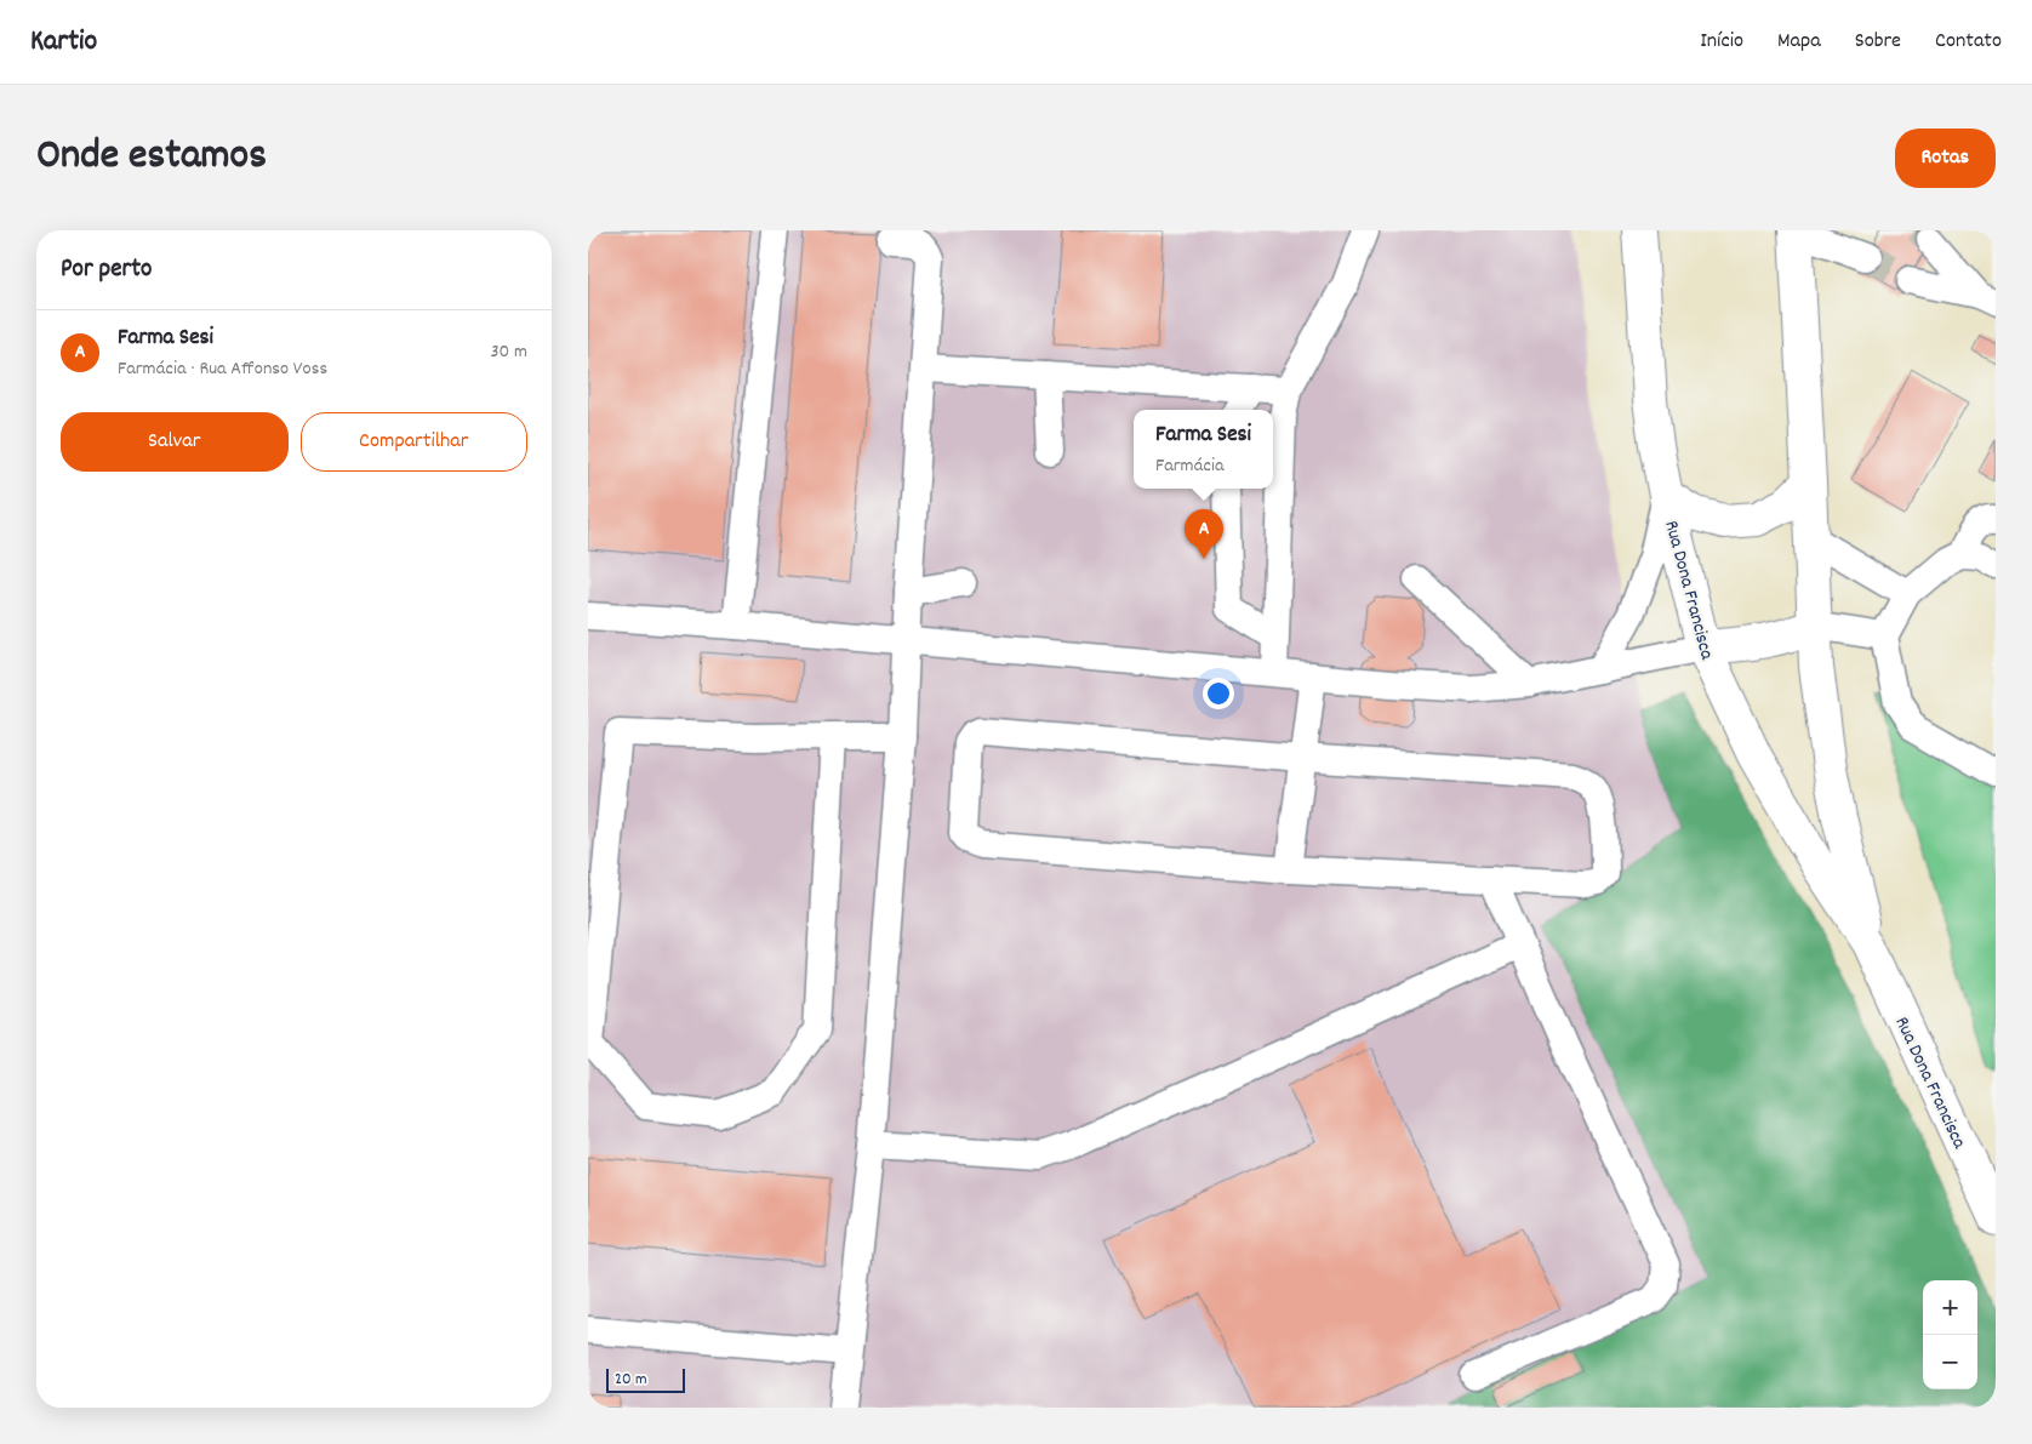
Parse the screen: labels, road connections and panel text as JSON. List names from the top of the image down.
{
  "streets": {
    "main road": ["Rua Dona Francisca"]
  },
  "scale_bar": "20 m",
  "page": {
    "header": "Kartio",
    "nav": [
      "Início",
      "Mapa",
      "Sobre",
      "Contato"
    ],
    "title": "Onde estamos",
    "buttons": [
      "Rotas",
      ["Salvar", "Compartilhar"]
    ],
    "heading": "Por perto",
    "list": [
      {
        "mark": "A",
        "name": "Farma Sesi",
        "note": "Farmácia · Rua Affonso Voss",
        "value": "30 m"
      }
    ],
    "popup": ["Farma Sesi", "Farmácia"],
    "pins": "A",
    "map_buttons": ["+", "−"],
    "scale": "20 m"
  }
}
